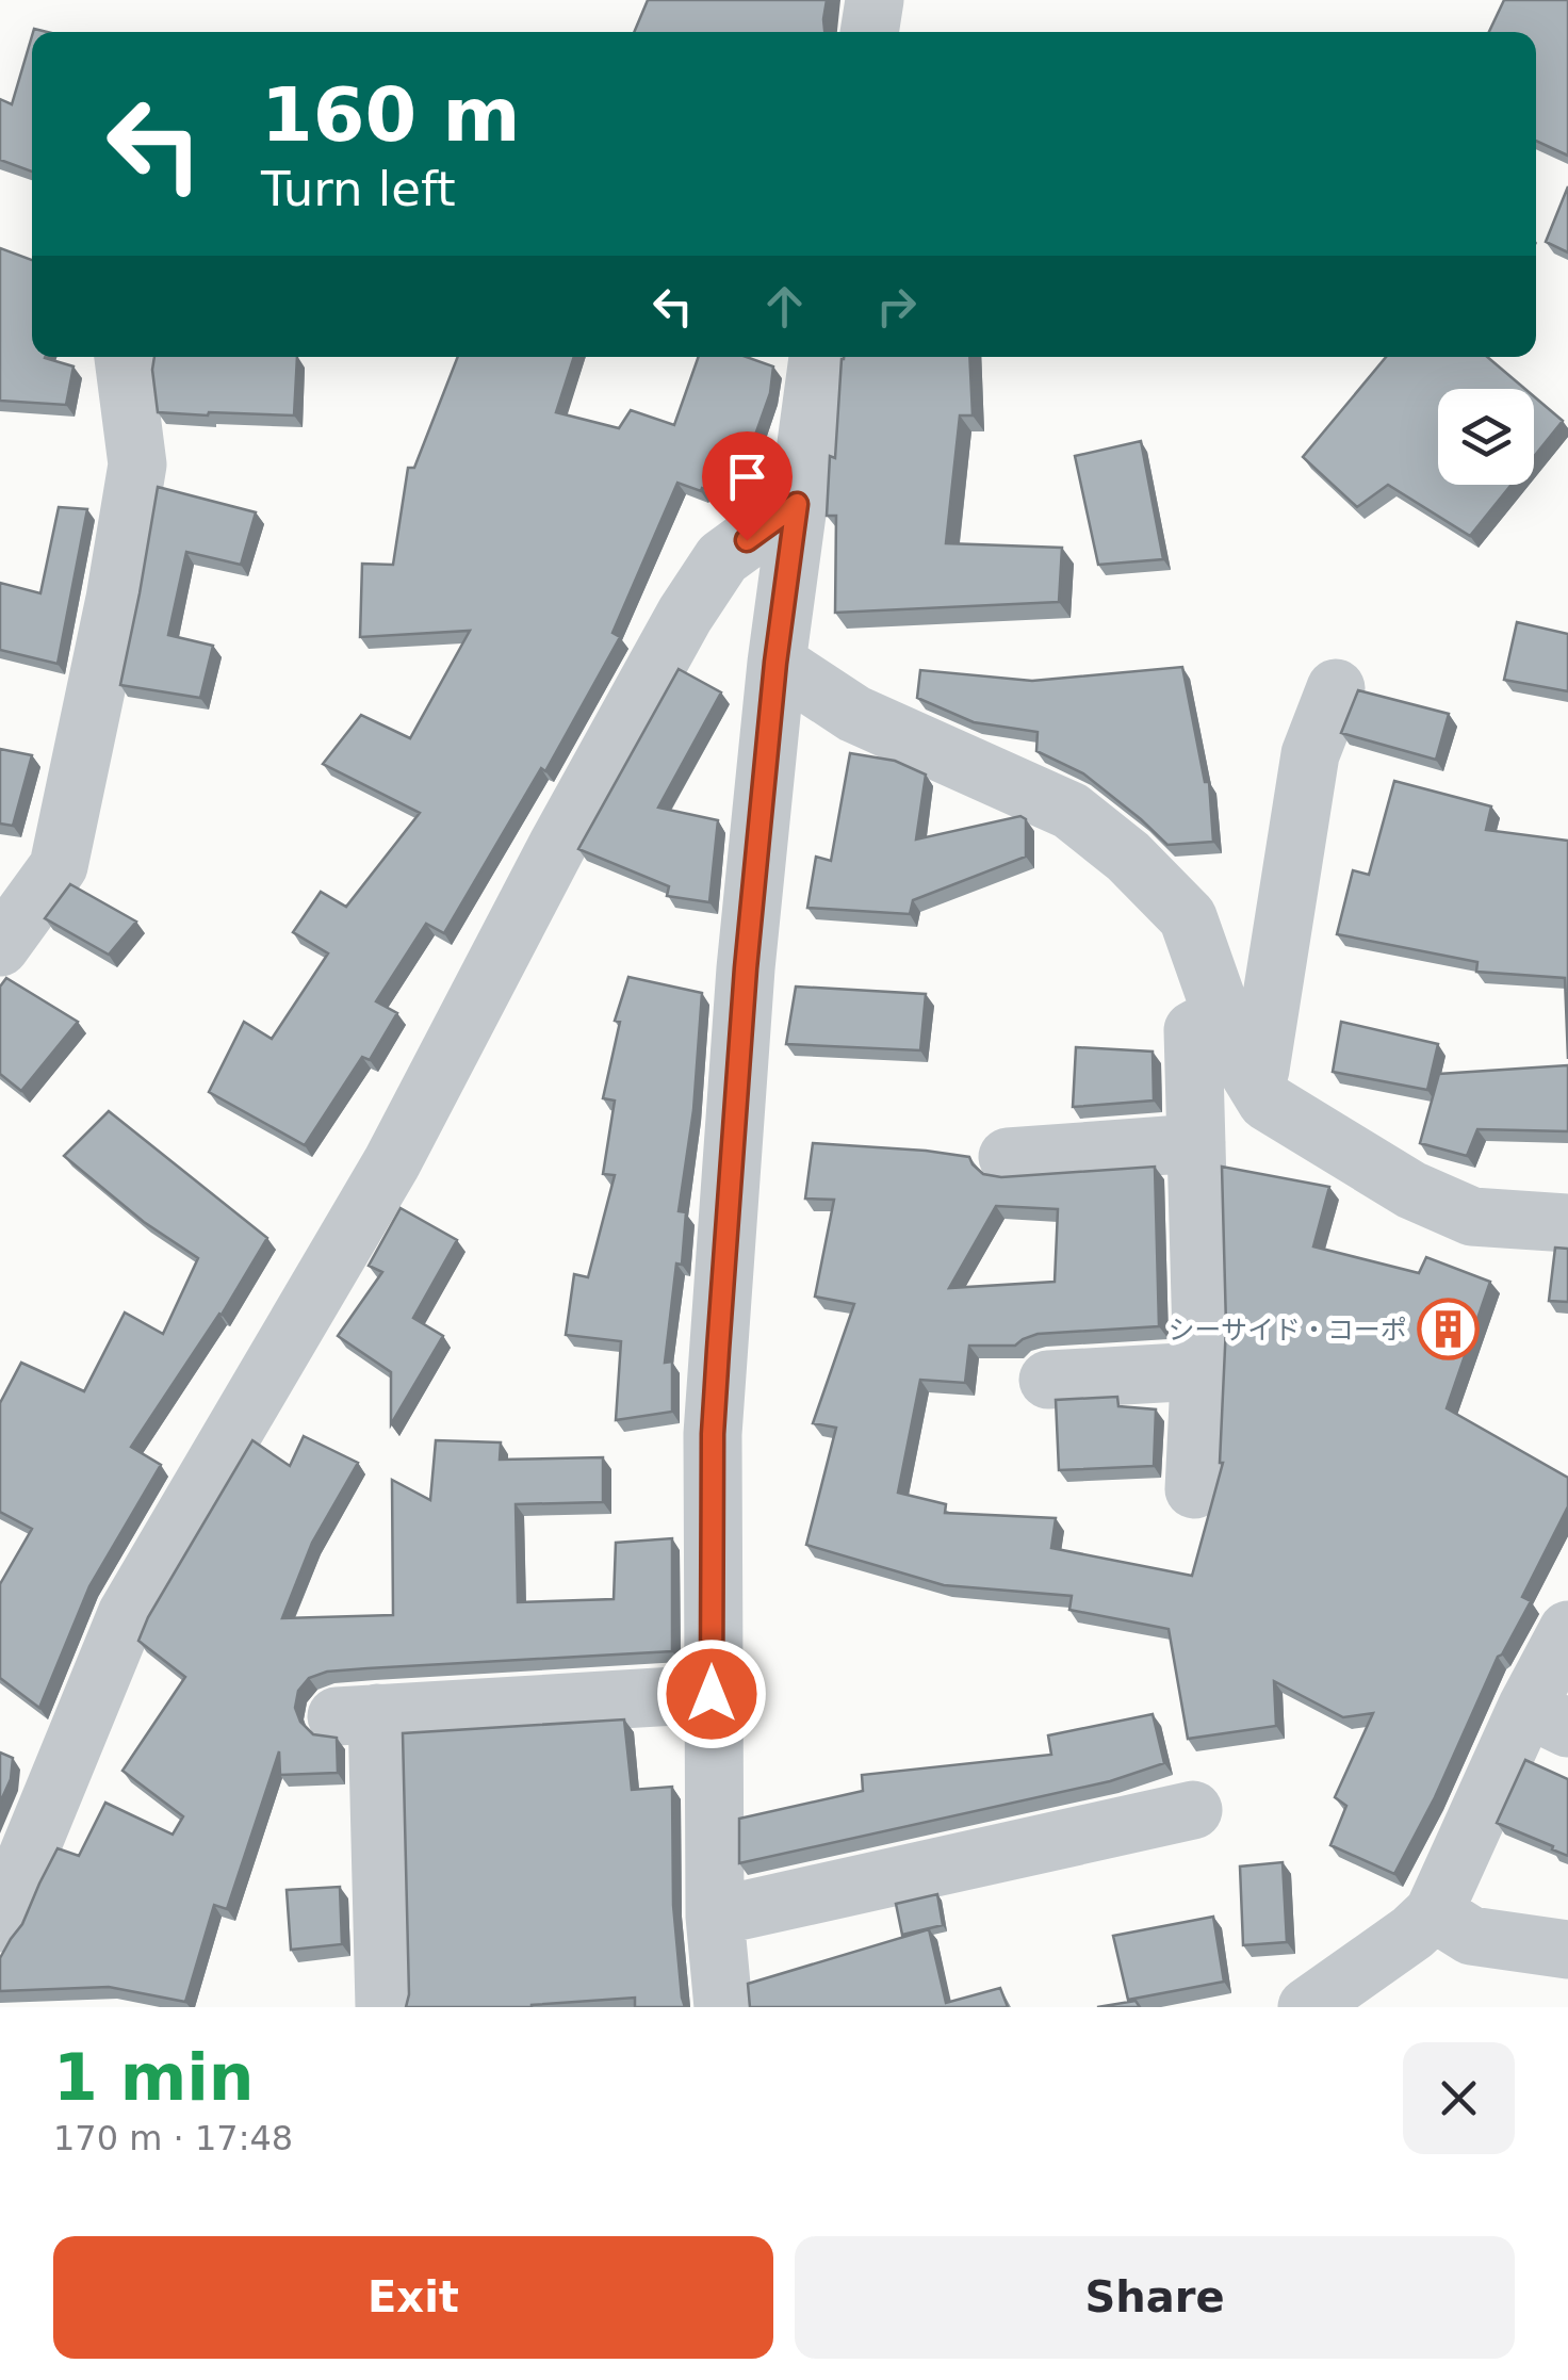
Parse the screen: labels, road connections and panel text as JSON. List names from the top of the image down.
{
  "places": {
    "building": ["シーサイド・コーポ"]
  },
  "page": {
    "turn": ["160 m", "Turn left"],
    "heading": ["1 min", "170 m · 17:48"],
    "buttons": ["Exit", "Share"]
  }
}
